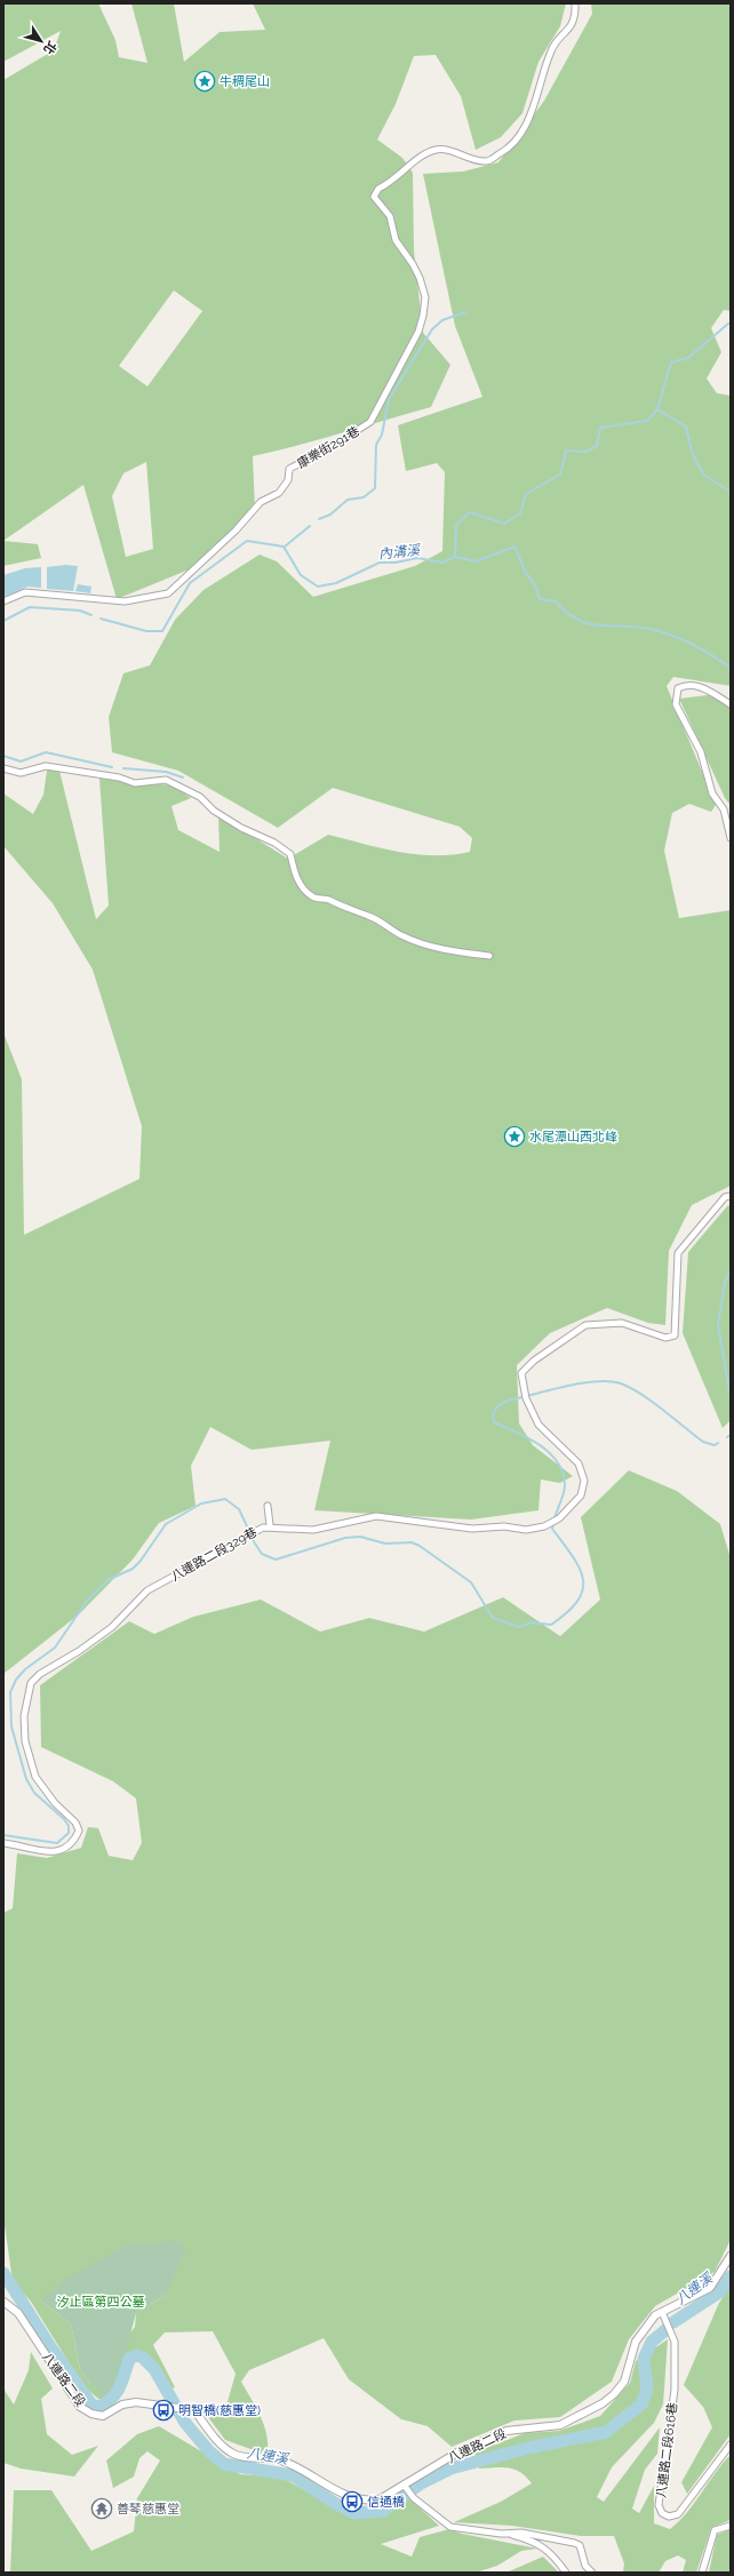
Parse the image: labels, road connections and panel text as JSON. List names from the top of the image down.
{
  "streets": {
    "street": [
      "康樂街291巷",
      "八連路二段329巷",
      "八連路二段",
      "八連路二段616巷"
    ]
  },
  "crossings": [
    ["八連路二段", "八連路二段616巷"]
  ],
  "water": ["內溝溪", "八連溪"],
  "parks": ["汐止區第四公墓"],
  "places": {
    "place": ["牛稠尾山", "水尾潭山西北峰"],
    "bus stop": ["明智橋(慈惠堂)", "信通橋"],
    "temple": ["善琴慈惠堂"]
  },
  "north": "bottom right"
}
